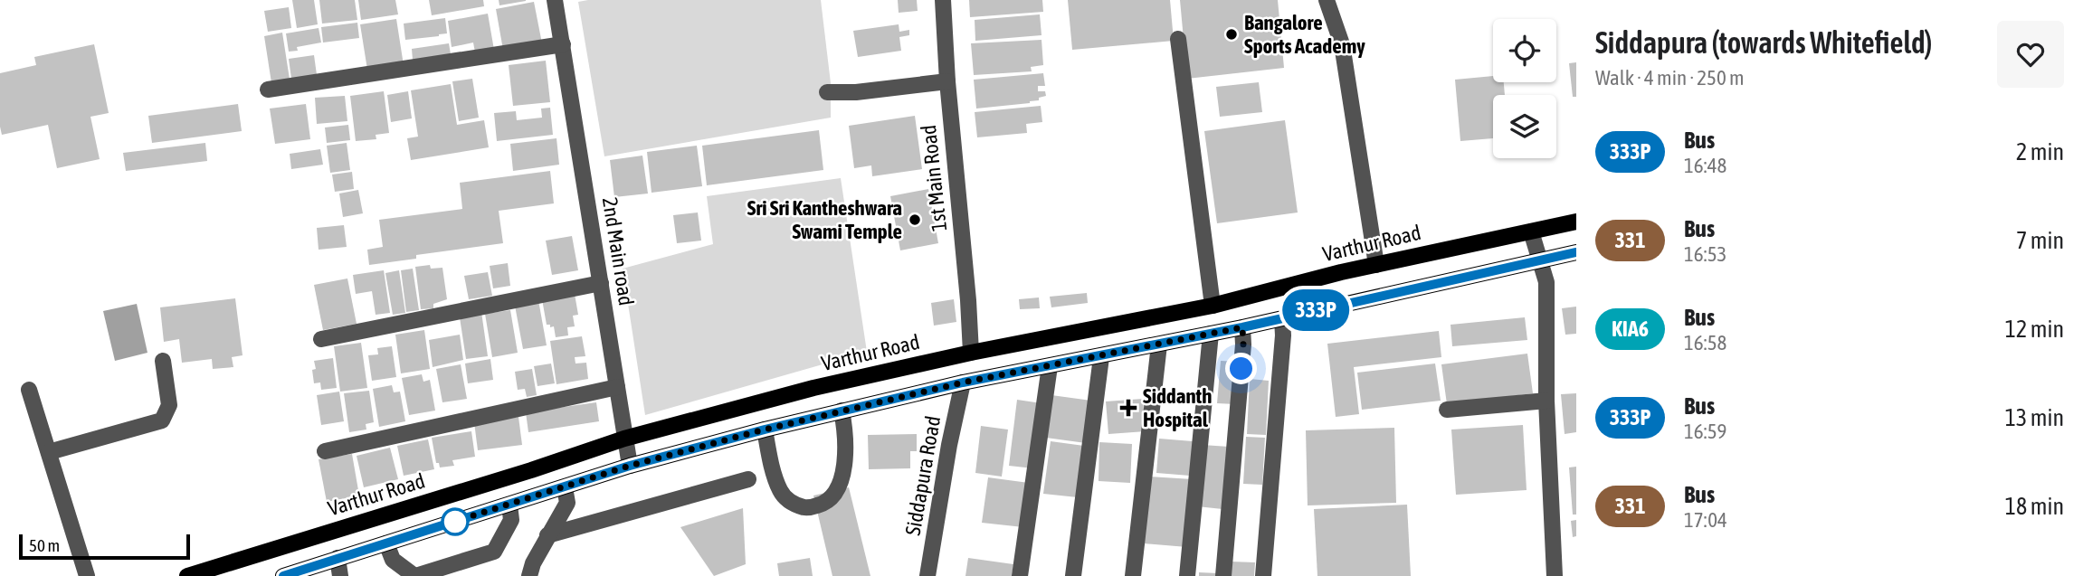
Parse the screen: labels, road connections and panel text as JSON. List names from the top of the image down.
{
  "streets": {
    "main road": ["Varthur Road"],
    "street": ["1st Main Road", "2nd Main road", "Siddapura Road"]
  },
  "crossings": [
    ["1st Main Road", "Varthur Road"],
    ["Varthur Road", "2nd Main road"]
  ],
  "places": {
    "other": ["Bangalore Sports Academy", "Sri Sri Kantheshwara Swami Temple"],
    "health": ["Siddanth Hospital"]
  },
  "lines": ["bus line 333P"],
  "scale_bar": "50 m",
  "page": {
    "on_map": "333P",
    "heading": ["Siddapura (towards Whitefield)", "Walk · 4 min · 250 m"],
    "list": [
      {
        "mark": "333P",
        "name": "Bus",
        "note": "16:48",
        "value": "2 min"
      },
      {
        "mark": "331",
        "name": "Bus",
        "note": "16:53",
        "value": "7 min"
      },
      {
        "mark": "KIA6",
        "name": "Bus",
        "note": "16:58",
        "value": "12 min"
      },
      {
        "mark": "333P",
        "name": "Bus",
        "note": "16:59",
        "value": "13 min"
      },
      {
        "mark": "331",
        "name": "Bus",
        "note": "17:04",
        "value": "18 min"
      }
    ],
    "scale": "50 m"
  }
}
